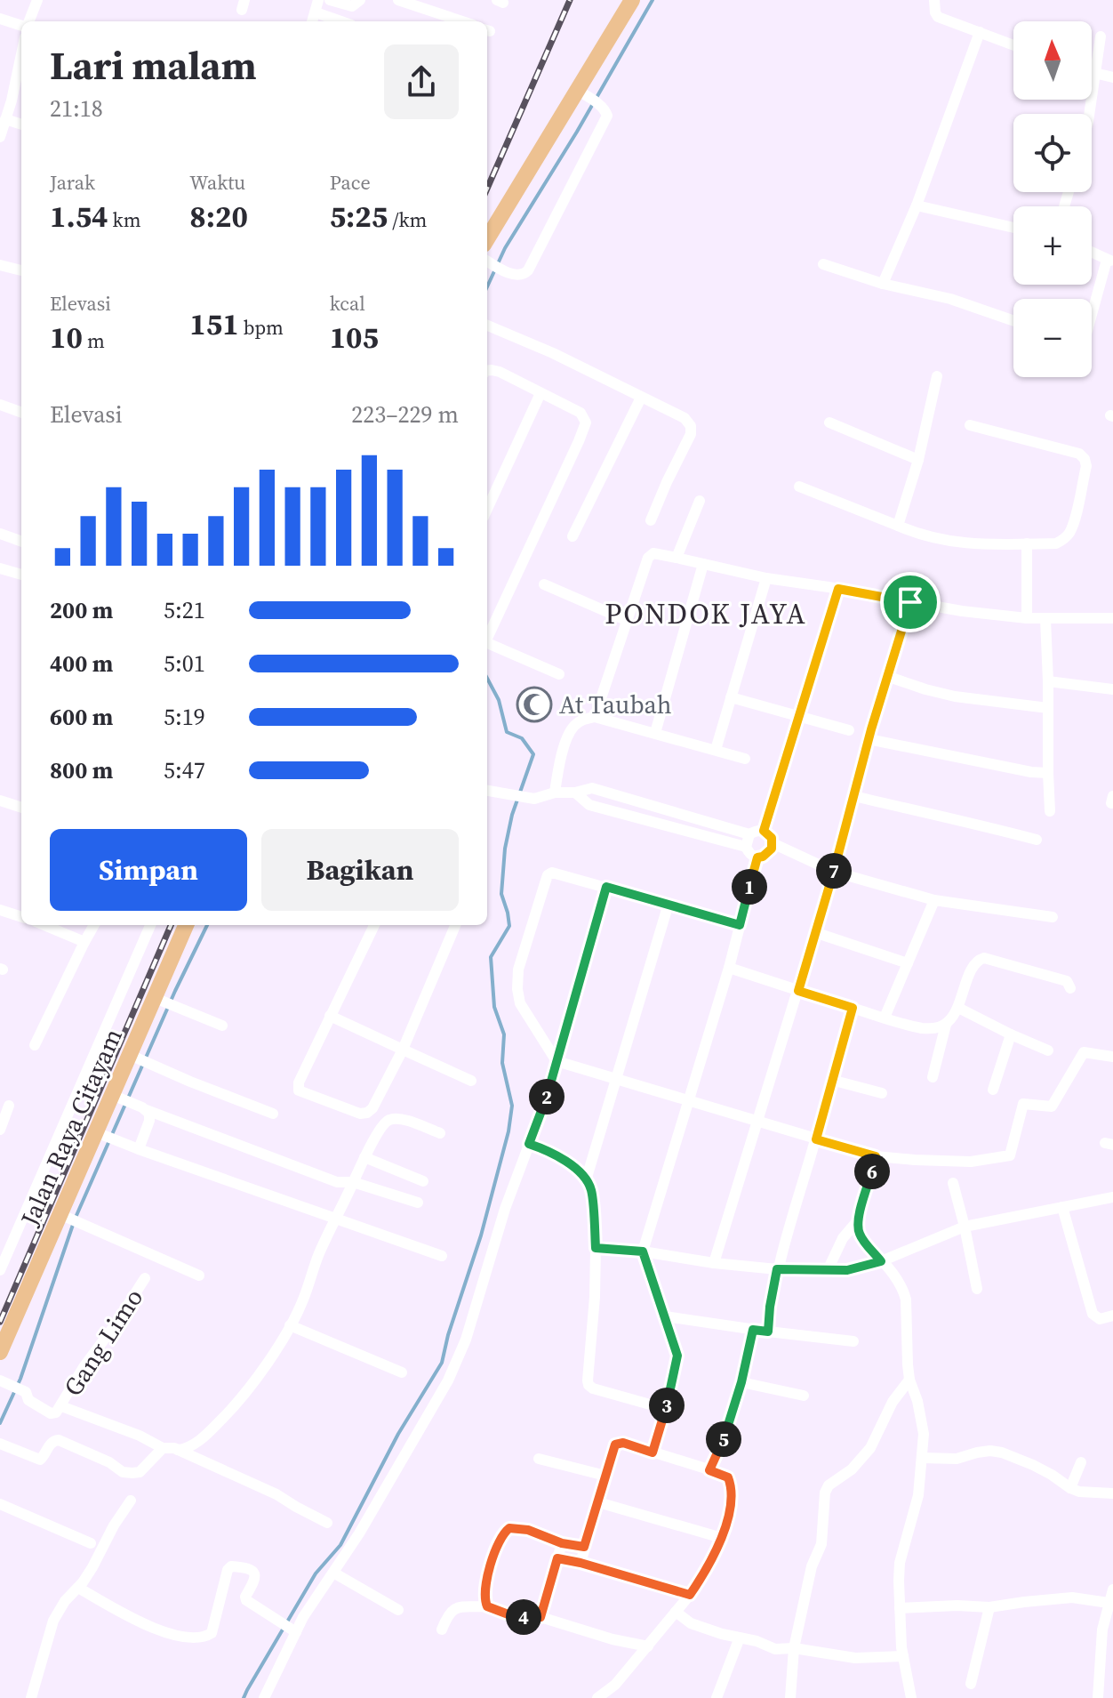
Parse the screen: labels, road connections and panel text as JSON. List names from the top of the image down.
{
  "streets": {
    "main road": ["Jalan Raya Citayam"],
    "street": ["Gang Limo"]
  },
  "districts": ["PONDOK JAYA"],
  "places": {
    "mosque": ["At Taubah"]
  },
  "north": "top",
  "page": {
    "map_buttons": ["+", "−"],
    "heading": ["Lari malam", "21:18"],
    "stats": [
      ["Jarak", "1.54 km"],
      ["Waktu", "8:20"],
      ["Pace", "5:25 /km"],
      ["Elevasi", "10 m"],
      ["151 bpm"],
      ["kcal", "105"]
    ],
    "chart": ["Elevasi", "223–229 m"],
    "list": [
      {
        "name": "200 m",
        "note": "5:21"
      },
      {
        "name": "400 m",
        "note": "5:01"
      },
      {
        "name": "600 m",
        "note": "5:19"
      },
      {
        "name": "800 m",
        "note": "5:47"
      }
    ],
    "buttons": ["Simpan", "Bagikan"],
    "pins": [
      "7",
      "1",
      "2",
      "6",
      "3",
      "5",
      "4"
    ]
  }
}
